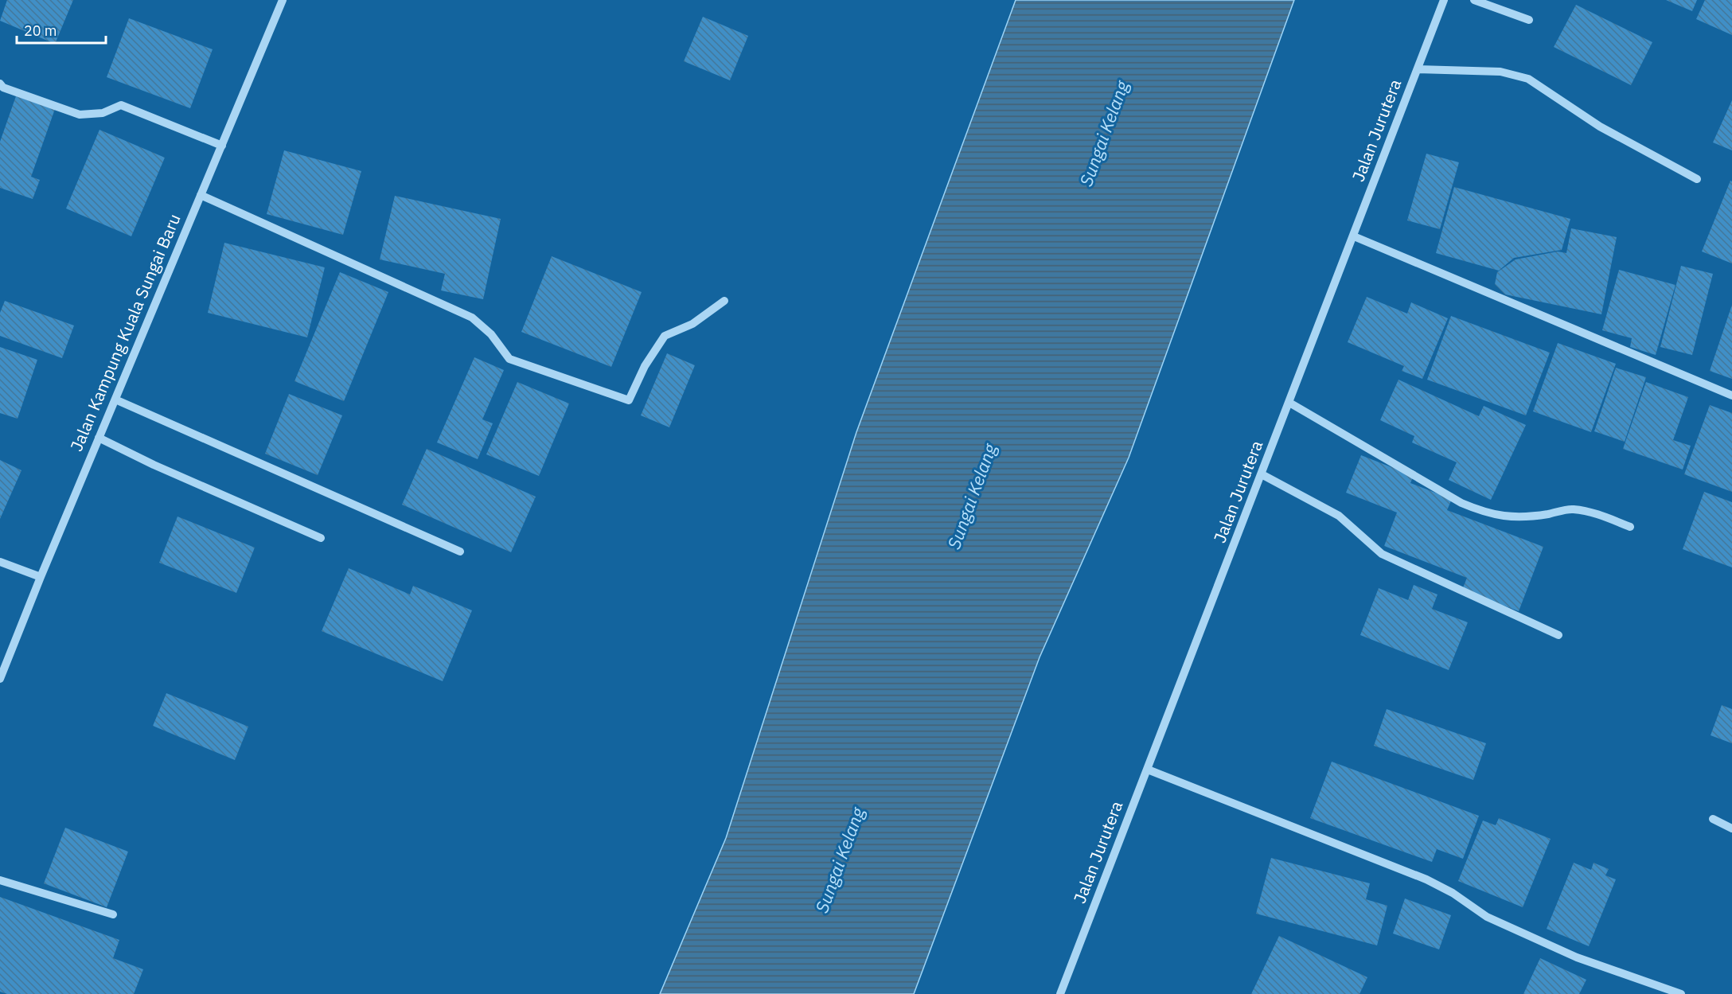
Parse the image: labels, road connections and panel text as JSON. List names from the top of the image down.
{
  "streets": {
    "street": ["Jalan Jurutera", "Jalan Kampung Kuala Sungai Baru"]
  },
  "water": ["Sungai Kelang"],
  "scale_bar": "20 m"
}
